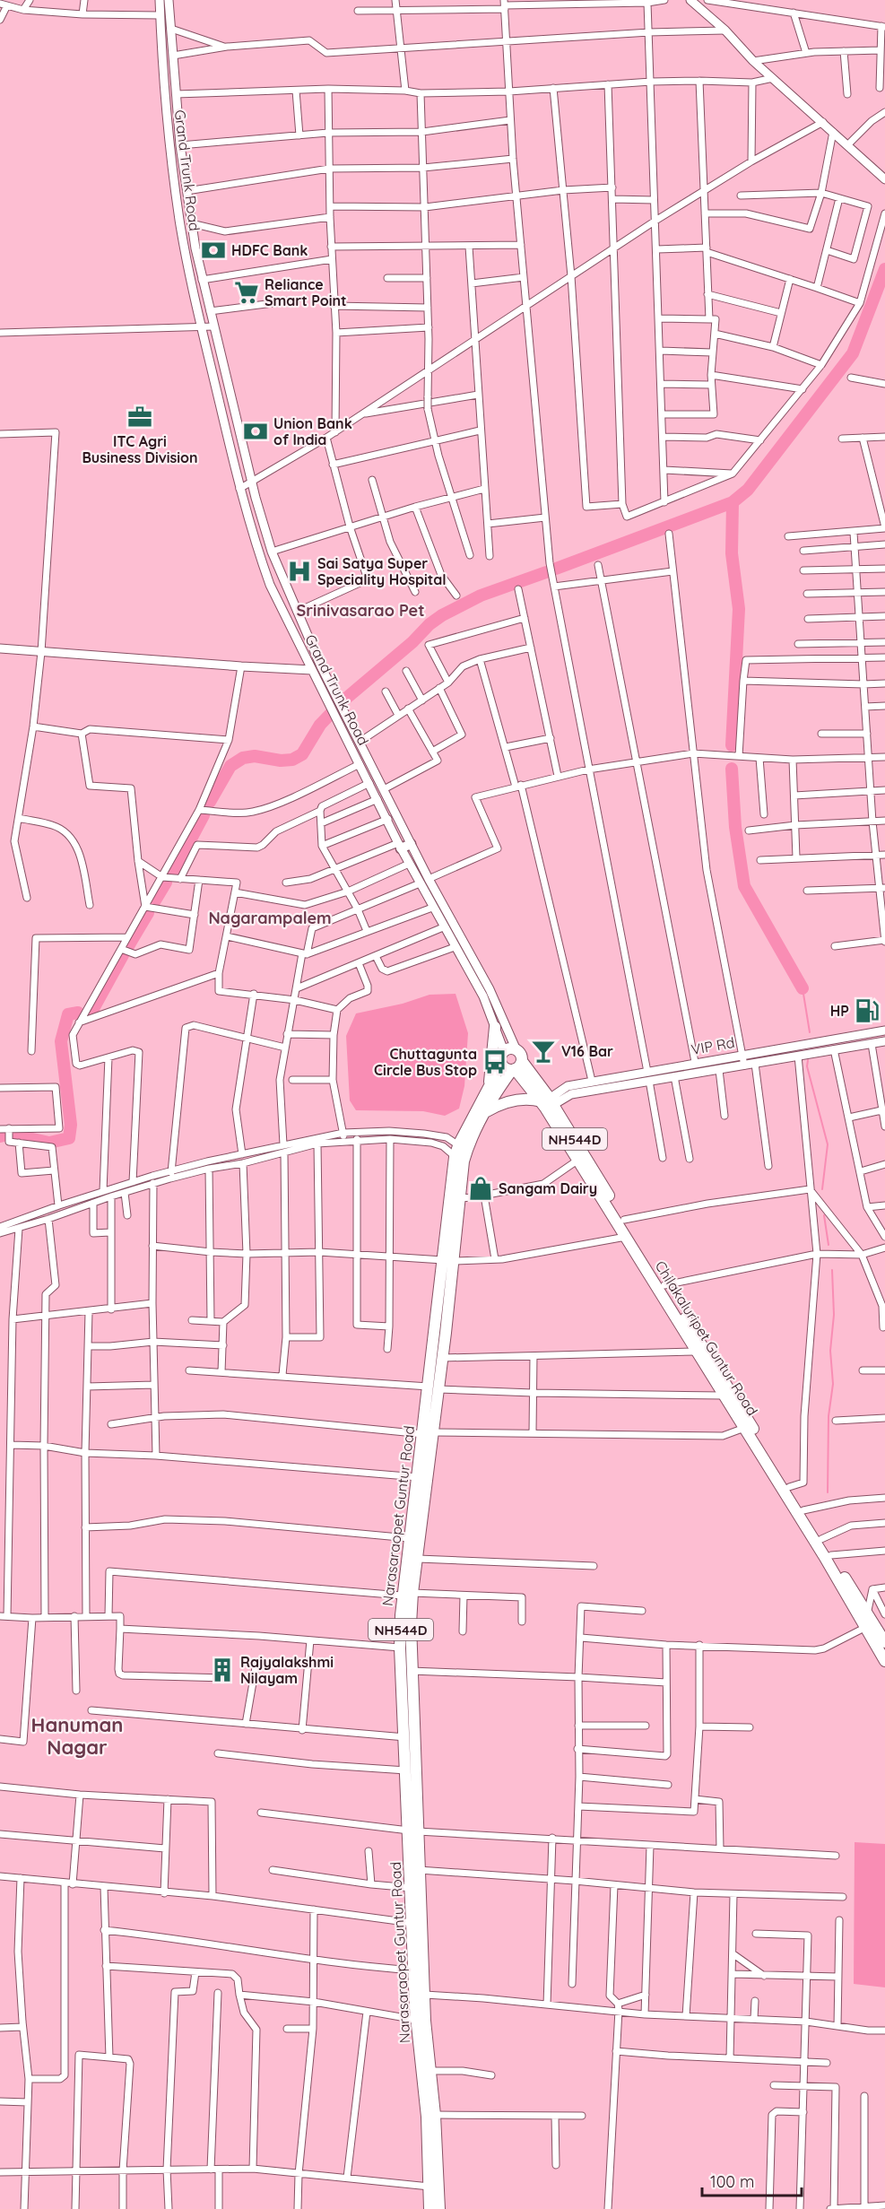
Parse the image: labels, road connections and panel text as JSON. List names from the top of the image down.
{
  "streets": {
    "highway": ["NH544D", "Chilakaluripet Guntur Road", "Narasaraopet Guntur Road"],
    "main road": ["Grand Trunk Road", "VIP Rd"]
  },
  "crossings": [
    ["Grand Trunk Road", "NH544D"],
    ["Grand Trunk Road", "Chilakaluripet Guntur Road"],
    ["Grand Trunk Road", "Narasaraopet Guntur Road"],
    ["VIP Rd", "Chilakaluripet Guntur Road"],
    ["NH544D", "Chilakaluripet Guntur Road"],
    ["NH544D", "Narasaraopet Guntur Road"],
    ["Chilakaluripet Guntur Road", "Narasaraopet Guntur Road"]
  ],
  "districts": ["Srinivasarao Pet", "Nagarampalem", "Hanuman Nagar"],
  "places": {
    "bank": ["HDFC Bank", "Union Bank of India"],
    "supermarket": ["Reliance Smart Point"],
    "office": ["ITC Agri Business Division"],
    "hospital": ["Sai Satya Super Speciality Hospital"],
    "fuel station": ["HP"],
    "bar": ["V16 Bar"],
    "bus stop": ["Chuttagunta Circle Bus Stop"],
    "shop": ["Sangam Dairy"],
    "building": ["Rajyalakshmi Nilayam"]
  },
  "scale_bar": "100 m"
}
